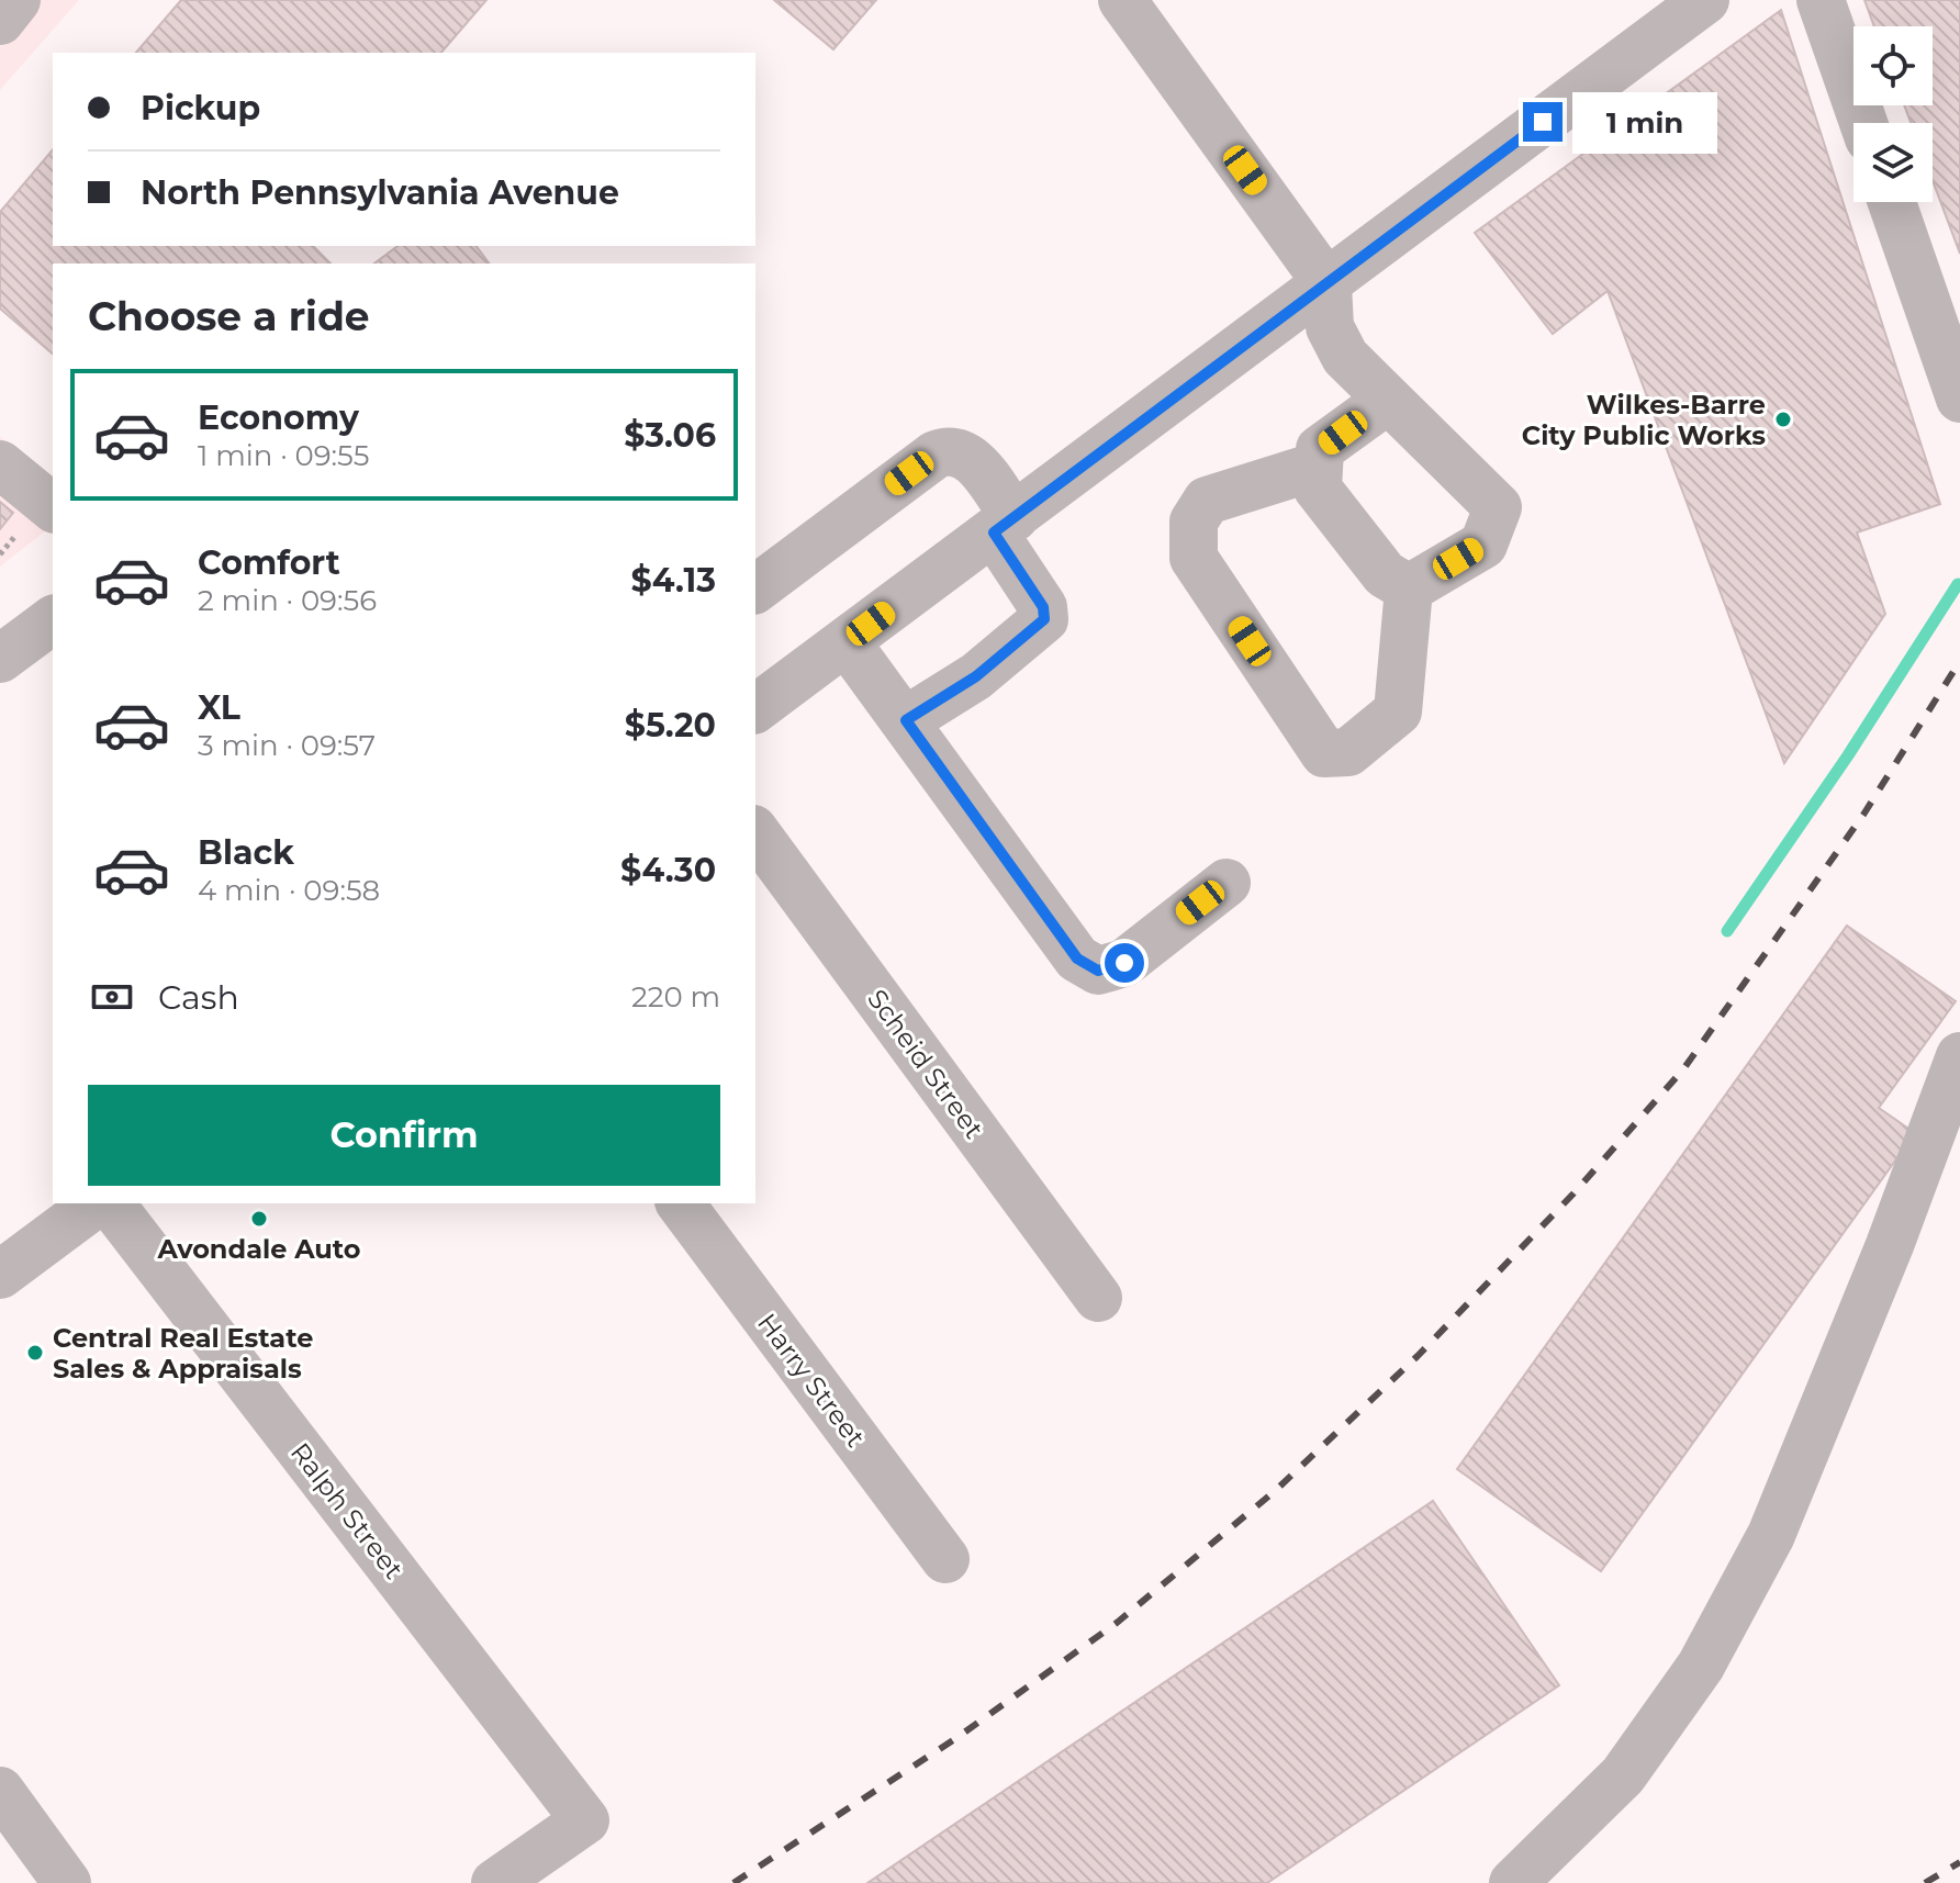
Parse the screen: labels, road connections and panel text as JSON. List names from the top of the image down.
{
  "streets": {
    "street": ["Scheid Street", "Harry Street", "Ralph Street"]
  },
  "places": ["Wilkes-Barre City Public Works", "Avondale Auto", "Central Real Estate Sales & Appraisals"],
  "page": {
    "banner": ["Pickup", "North Pennsylvania Avenue"],
    "bubble": "1 min",
    "heading": "Choose a ride",
    "list": [
      {
        "name": "Economy",
        "note": "1 min · 09:55",
        "value": "$3.06"
      },
      {
        "name": "Comfort",
        "note": "2 min · 09:56",
        "value": "$4.13"
      },
      {
        "name": "XL",
        "note": "3 min · 09:57",
        "value": "$5.20"
      },
      {
        "name": "Black",
        "note": "4 min · 09:58",
        "value": "$4.30"
      }
    ],
    "pay": ["Cash", "220 m"],
    "buttons": "Confirm"
  }
}
